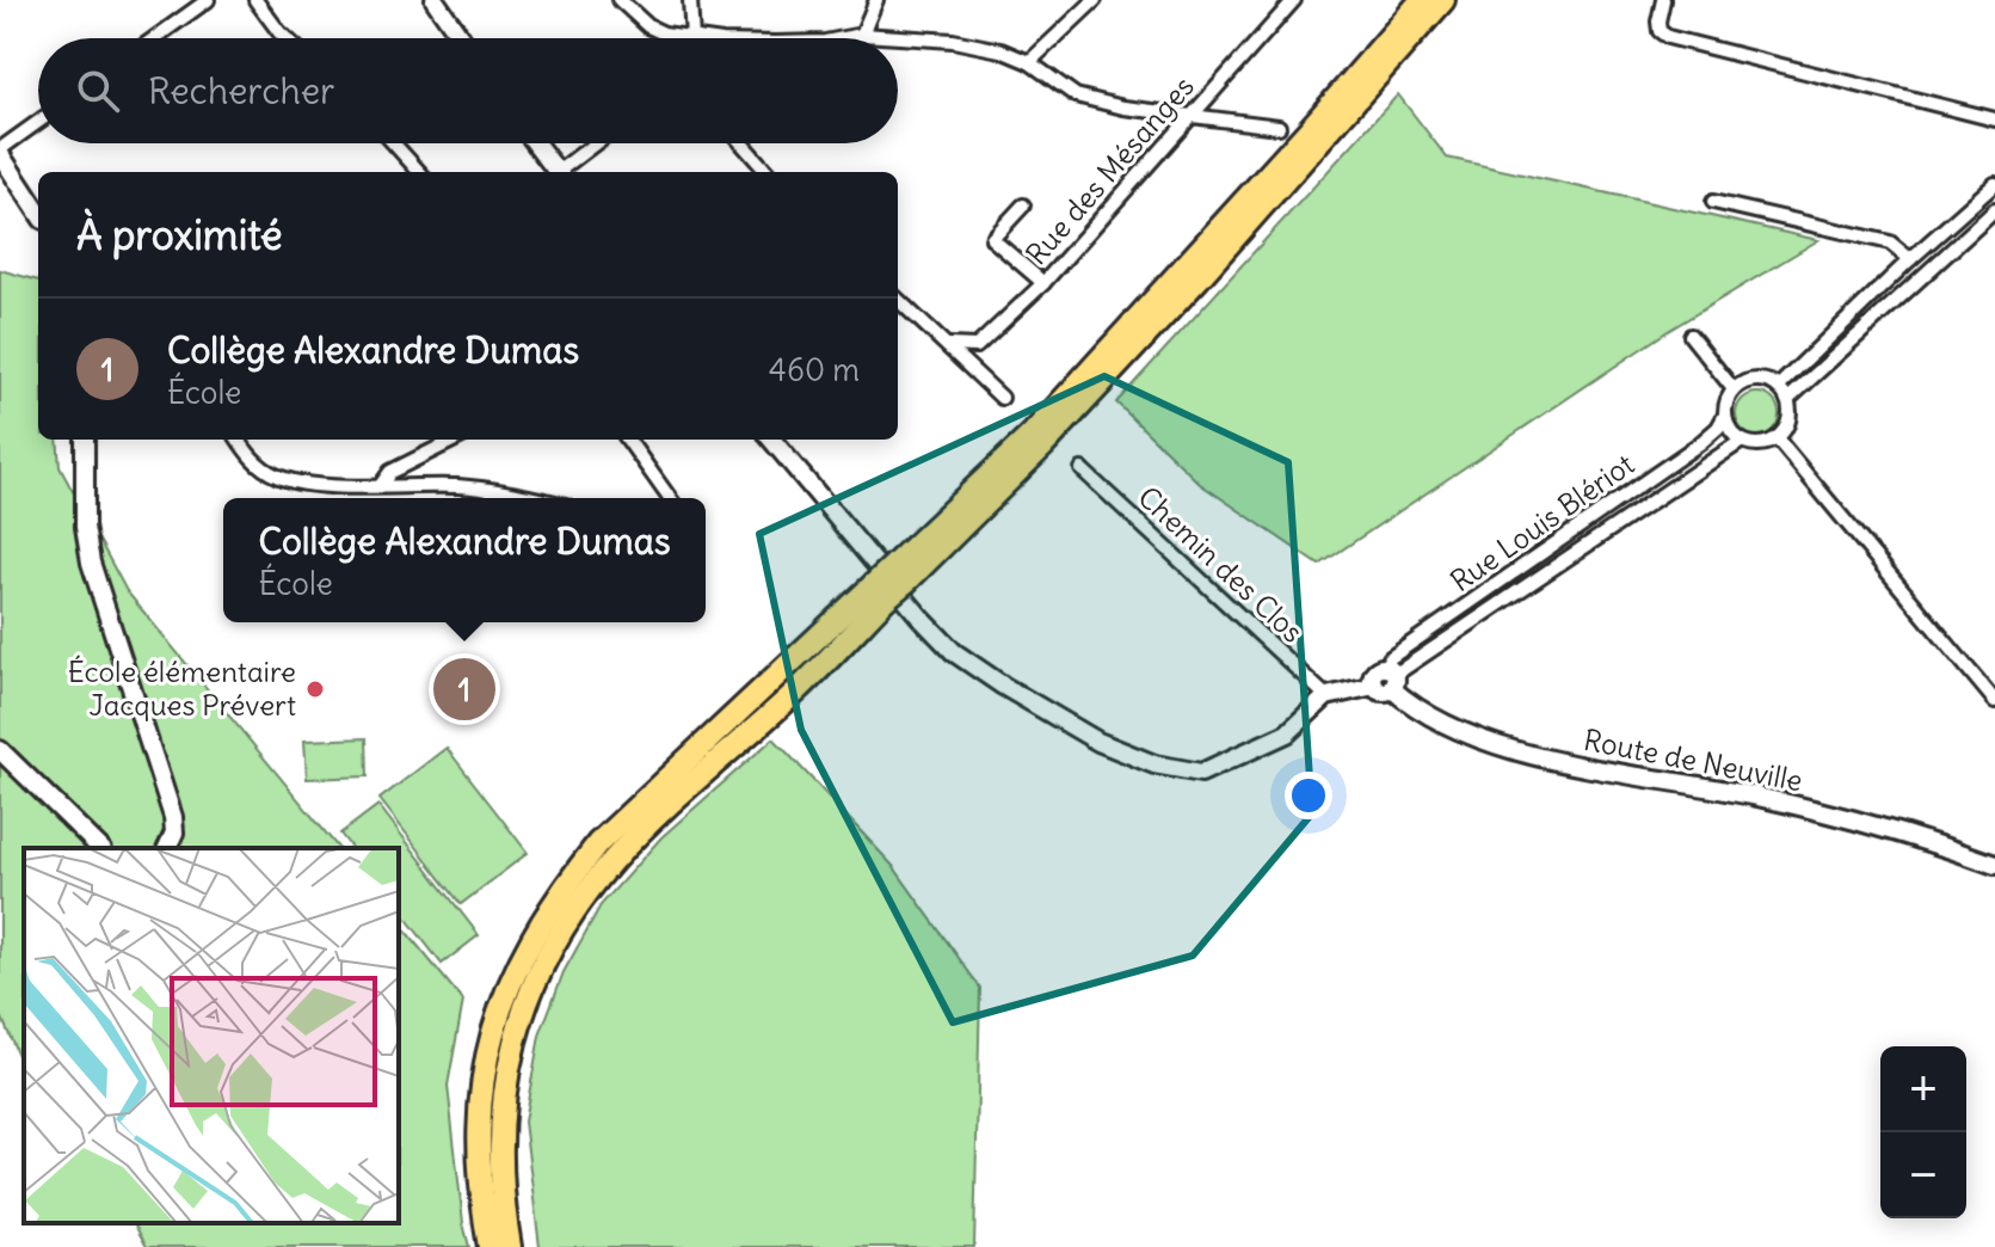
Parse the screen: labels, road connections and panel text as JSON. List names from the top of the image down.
{
  "streets": {
    "street": [
      "Rue des Mésanges",
      "Rue Louis Blériot",
      "Chemin des Clos",
      "Route de Neuville"
    ]
  },
  "crossings": [
    ["Rue Louis Blériot", "Route de Neuville"]
  ],
  "places": ["École élémentaire Jacques Prévert"],
  "page": {
    "search": "Rechercher",
    "heading": "À proximité",
    "list": [
      {
        "mark": "1",
        "name": "Collège Alexandre Dumas",
        "note": "École",
        "value": "460 m"
      }
    ],
    "popup": ["Collège Alexandre Dumas", "École"],
    "pins": "1",
    "map_buttons": ["+", "−"]
  }
}
